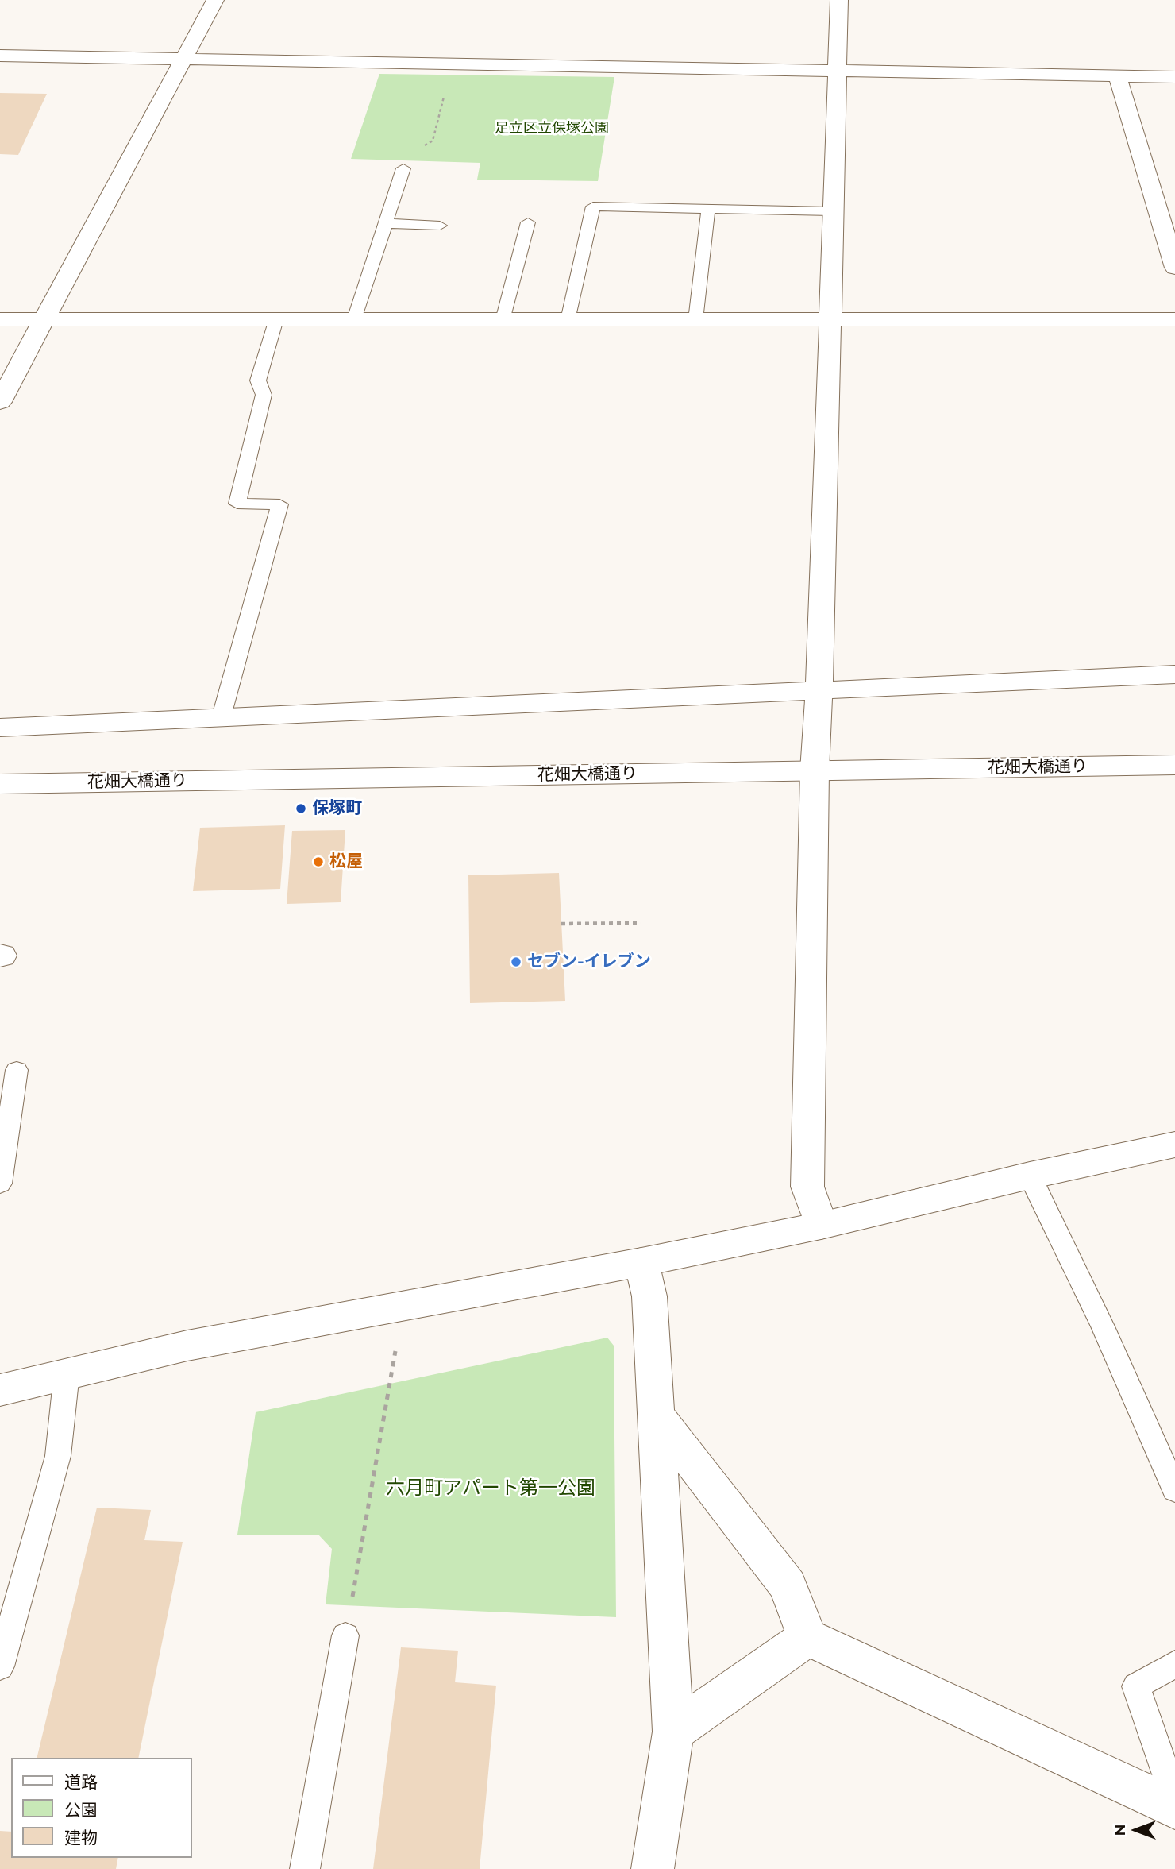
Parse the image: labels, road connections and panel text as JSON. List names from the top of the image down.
{
  "streets": {
    "street": ["花畑大橋通り"]
  },
  "parks": ["足立区立保塚公園", "六月町アパート第一公園"],
  "places": ["保塚町", "松屋", "セブン-イレブン"],
  "legend": ["道路", "公園", "建物"],
  "north": "left"
}
